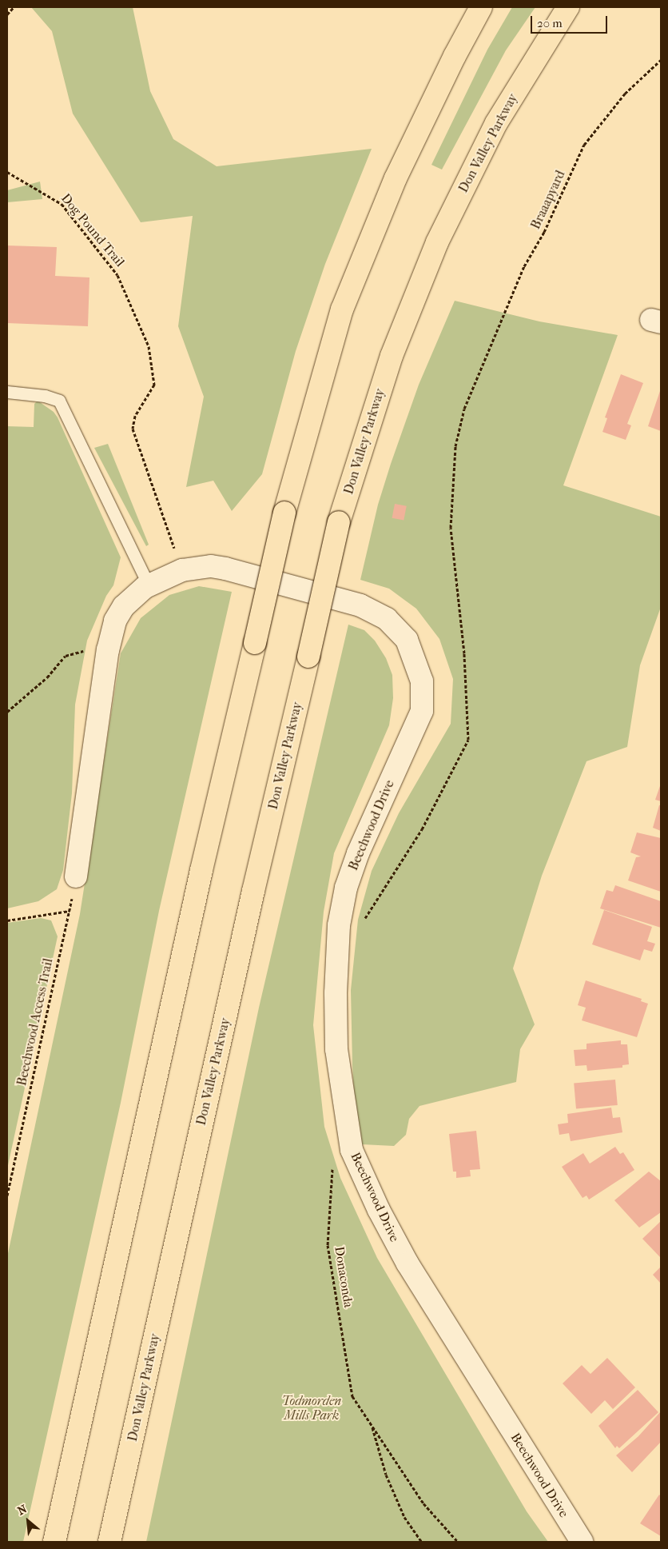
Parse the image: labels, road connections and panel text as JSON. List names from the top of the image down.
{
  "streets": {
    "highway": ["Don Valley Parkway"],
    "street": ["Beechwood Drive"],
    "path": [
      "Braaapyard",
      "Dog Pound Trail",
      "Beechwood Access Trail",
      "Donaconda"
    ]
  },
  "crossings": [
    ["Dog Pound Trail", "Beechwood Drive"],
    ["Beechwood Drive", "Beechwood Access Trail"]
  ],
  "parks": ["Todmorden Mills Park"],
  "scale_bar": "20 m",
  "north": "top left"
}
